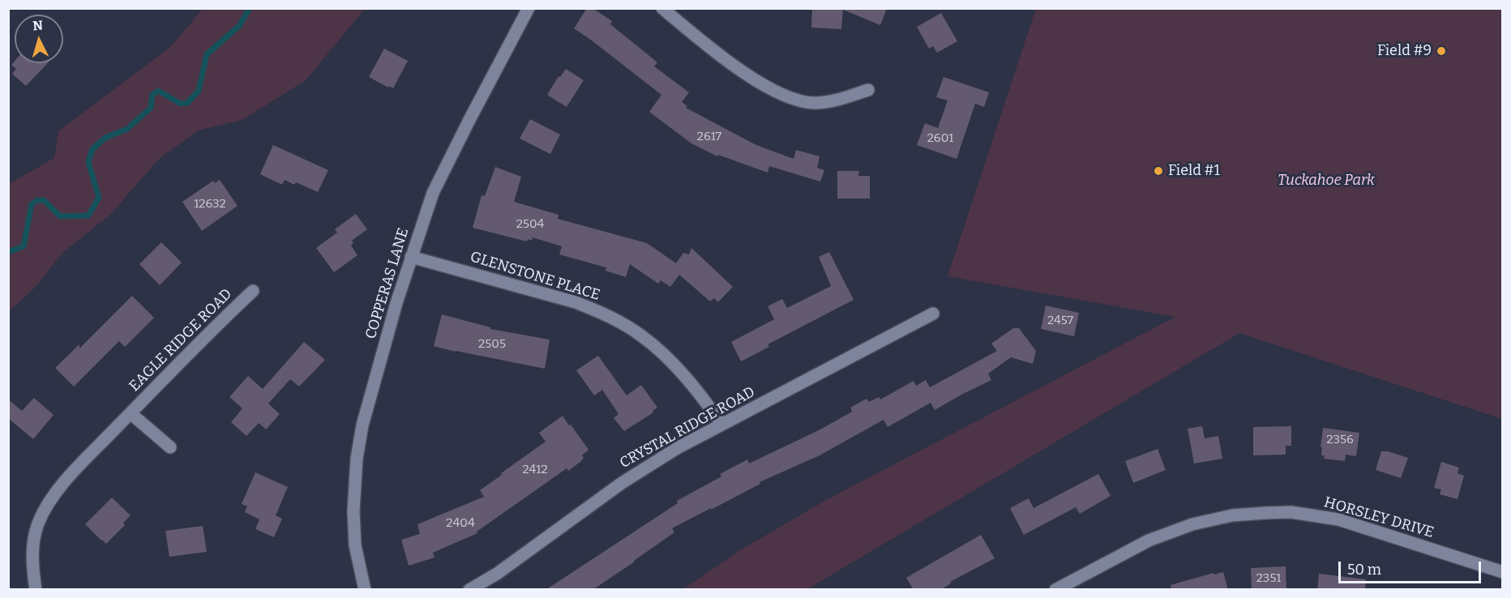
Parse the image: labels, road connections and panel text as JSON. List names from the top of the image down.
{
  "streets": {
    "street": [
      "GLENSTONE PLACE",
      "COPPERAS LANE",
      "EAGLE RIDGE ROAD",
      "CRYSTAL RIDGE ROAD",
      "HORSLEY DRIVE"
    ]
  },
  "crossings": [
    ["GLENSTONE PLACE", "COPPERAS LANE"],
    ["GLENSTONE PLACE", "CRYSTAL RIDGE ROAD"]
  ],
  "parks": ["Tuckahoe Park"],
  "places": ["Field #9", "Field #1"],
  "house_numbers": [
    "2617",
    "2601",
    "12632",
    "2504",
    "2457",
    "2505",
    "2356",
    "2412",
    "2404",
    "2351"
  ],
  "scale_bar": "50 m",
  "north": "top"
}
